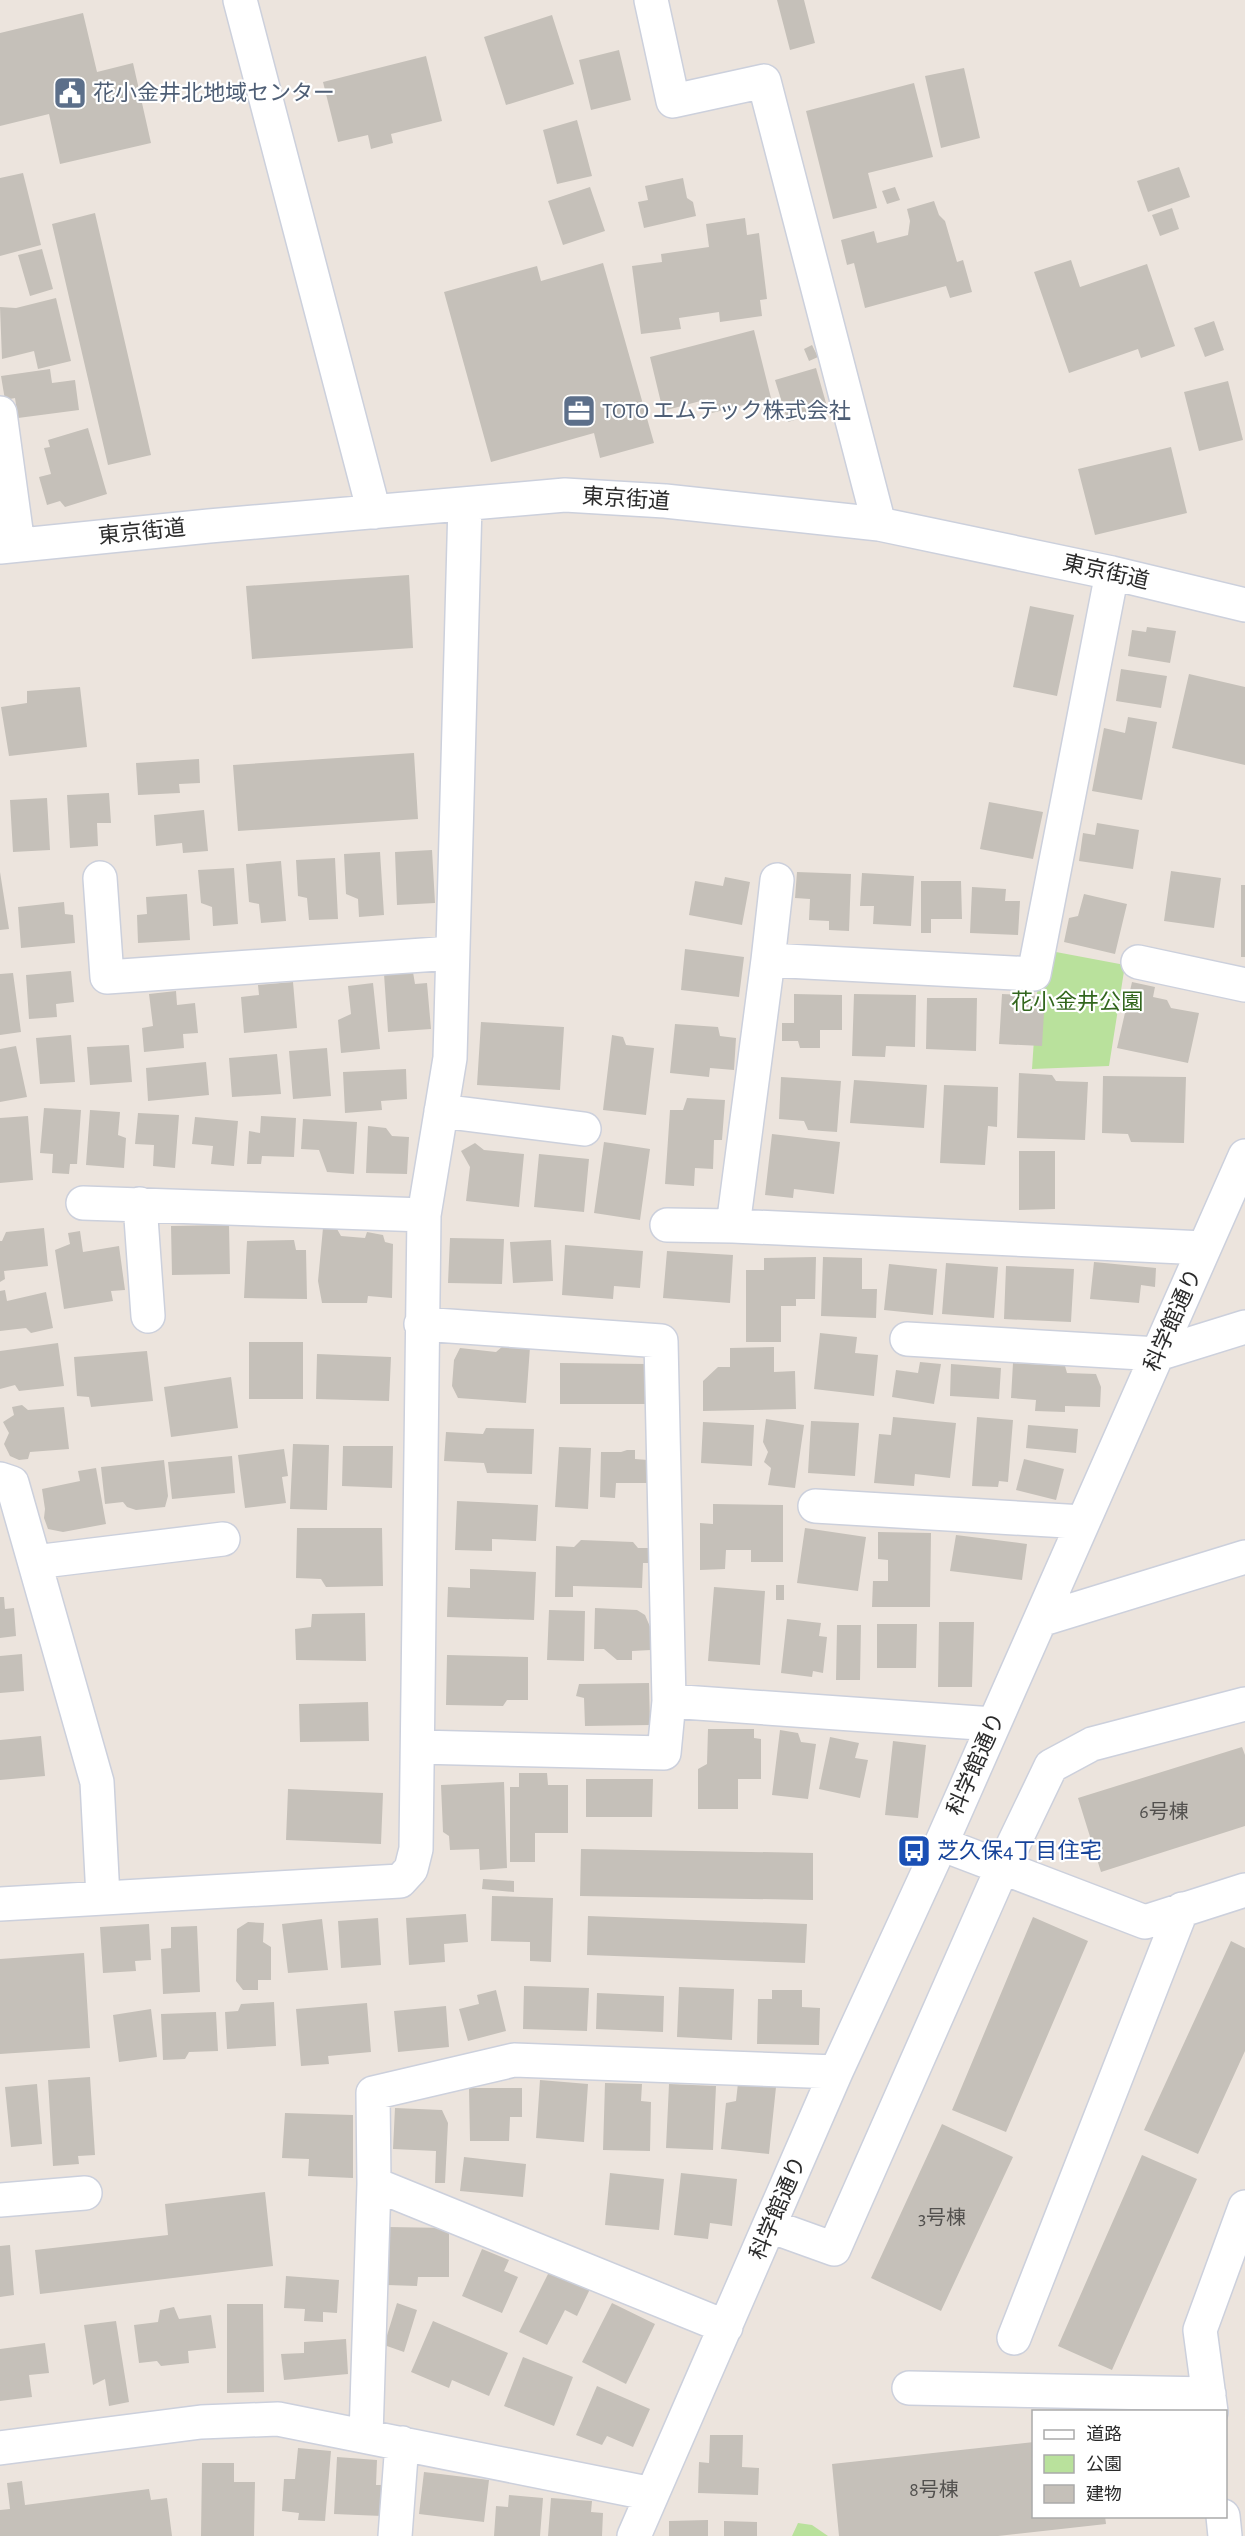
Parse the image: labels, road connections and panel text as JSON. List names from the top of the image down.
{
  "streets": {
    "street": ["東京街道", "科学館通り"]
  },
  "parks": ["花小金井公園"],
  "places": {
    "public building": ["花小金井北地域センター"],
    "office": ["TOTO エムテック株式会社"],
    "bus stop": ["芝久保4丁目住宅"]
  },
  "house_numbers": ["6号棟", "3号棟", "8号棟"],
  "legend": ["道路", "公園", "建物"]
}
